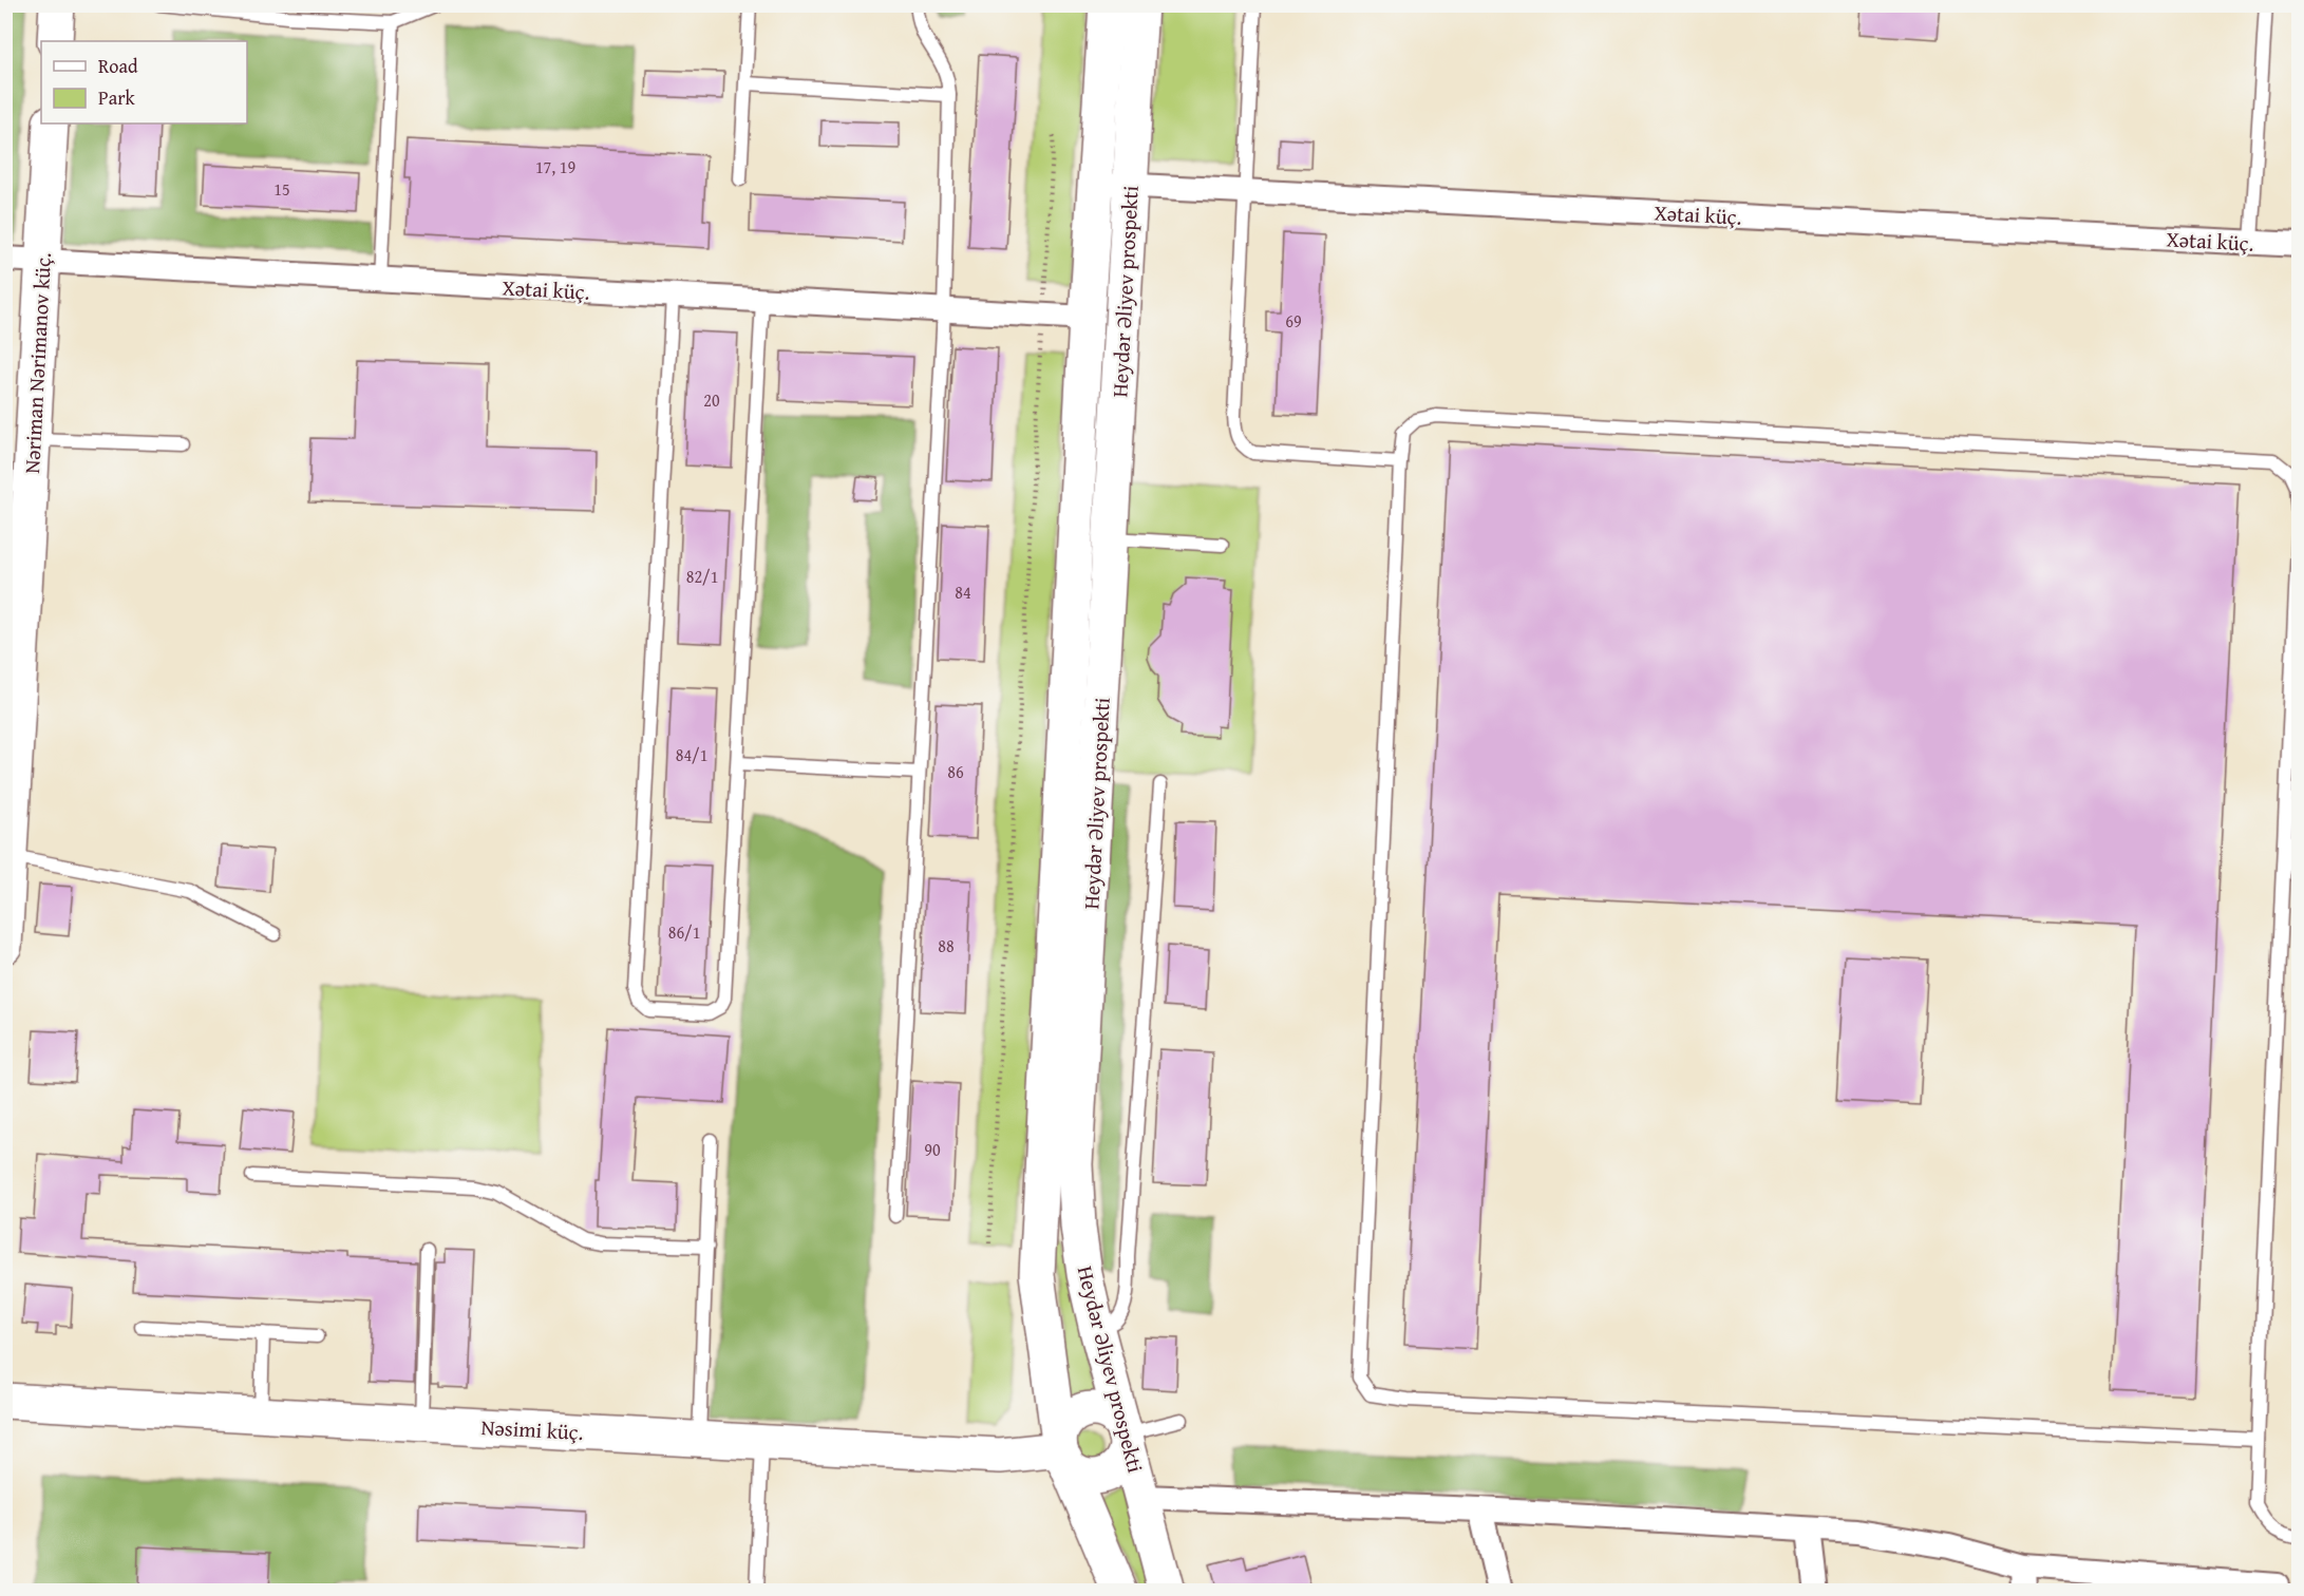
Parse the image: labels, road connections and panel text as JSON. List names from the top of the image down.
{
  "streets": {
    "main road": ["Heydər Əliyev prospekti", "Nəriman Nərimanov küç.", "Nəsimi küç."],
    "street": ["Xətai küç."]
  },
  "crossings": [
    ["Xətai küç.", "Heydər Əliyev prospekti"],
    ["Xətai küç.", "Nəriman Nərimanov küç."],
    ["Heydər Əliyev prospekti", "Nəsimi küç."]
  ],
  "house_numbers": [
    "17, 19",
    "15",
    "69",
    "20",
    "82/1",
    "84",
    "84/1",
    "86",
    "86/1",
    "88",
    "90"
  ],
  "legend": ["Road", "Park"]
}
